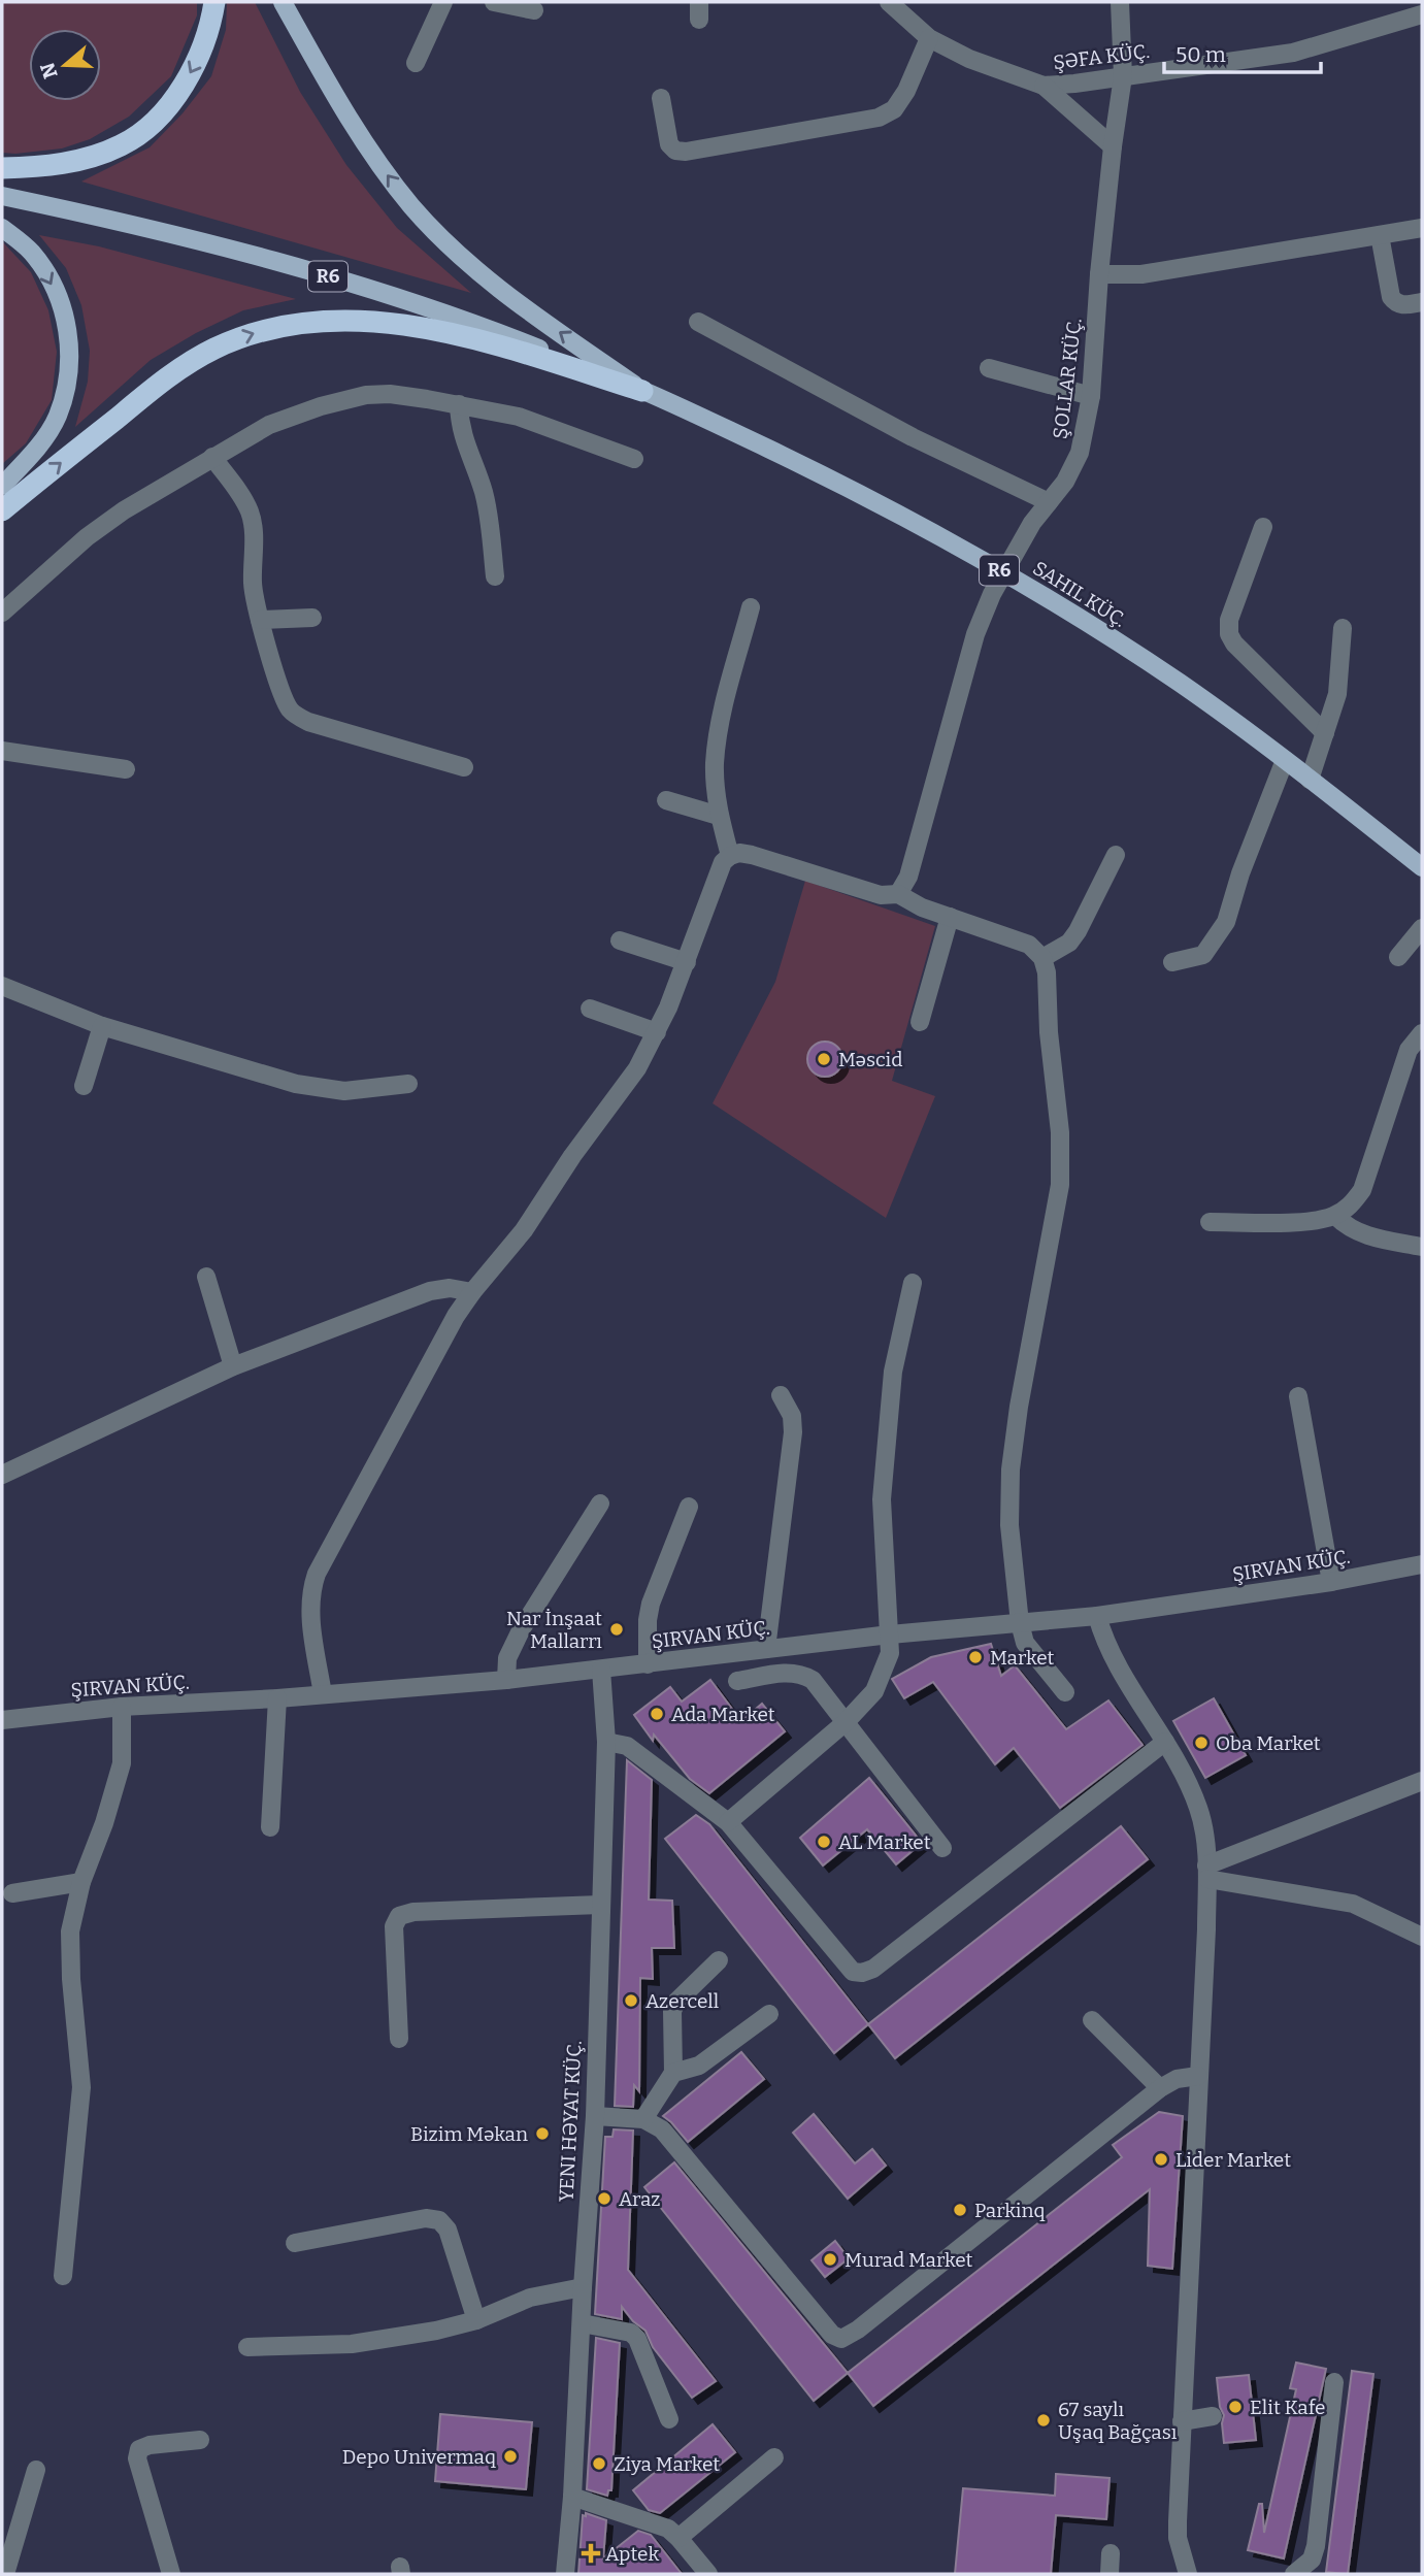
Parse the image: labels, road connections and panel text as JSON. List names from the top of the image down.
{
  "streets": {
    "main road": ["R6", "SAHIL KÜÇ."],
    "street": [
      "ŞƏFA KÜÇ.",
      "ŞOLLAR KÜÇ.",
      "ŞIRVAN KÜÇ.",
      "YENI HƏYAT KÜÇ."
    ]
  },
  "crossings": [
    ["ŞƏFA KÜÇ.", "ŞOLLAR KÜÇ."],
    ["R6", "SAHIL KÜÇ."],
    ["ŞIRVAN KÜÇ.", "YENI HƏYAT KÜÇ."]
  ],
  "places": {
    "other": [
      "Məscid",
      "Nar İnşaat Mallarrı",
      "Market",
      "Ada Market",
      "Oba Market",
      "AL Market",
      "Azercell",
      "Bizim Məkan",
      "Lider Market",
      "Araz",
      "Parkinq",
      "Murad Market",
      "Elit Kafe",
      "67 saylı Uşaq Bağçası",
      "Depo Univermaq",
      "Ziya Market"
    ],
    "health": ["Aptek"]
  },
  "scale_bar": "50 m",
  "north": "left"
}
